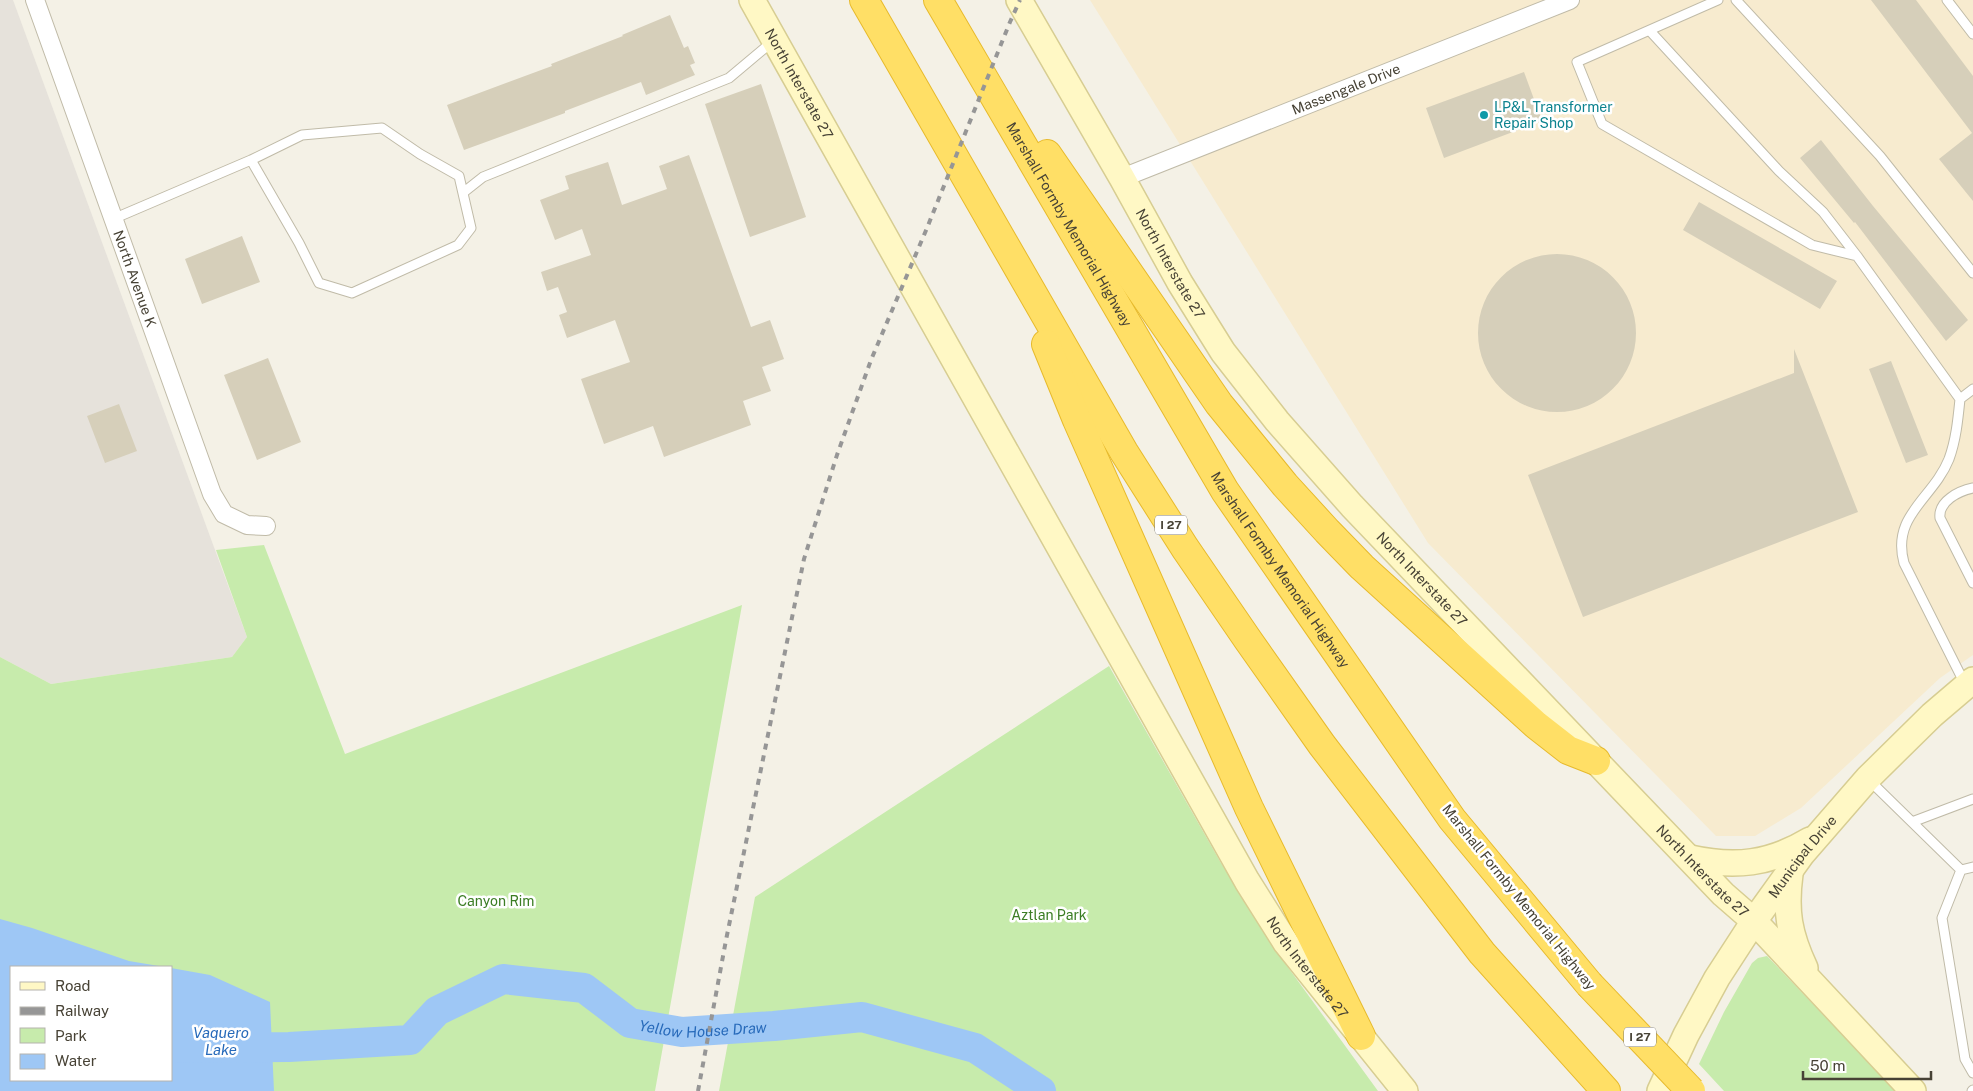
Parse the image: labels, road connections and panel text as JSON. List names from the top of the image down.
{
  "streets": {
    "highway": ["Marshall Formby Memorial Highway", "I 27"],
    "main road": ["North Interstate 27", "Municipal Drive"],
    "street": ["Massengale Drive", "North Avenue K"]
  },
  "crossings": [
    ["North Interstate 27", "Massengale Drive"],
    ["North Interstate 27", "Municipal Drive"]
  ],
  "water": ["Yellow House Draw", "Vaquero Lake"],
  "parks": ["Canyon Rim", "Aztlan Park"],
  "places": ["LP&L Transformer Repair Shop"],
  "legend": [
    "Road",
    "Railway",
    "Park",
    "Water"
  ],
  "scale_bar": "50 m"
}
